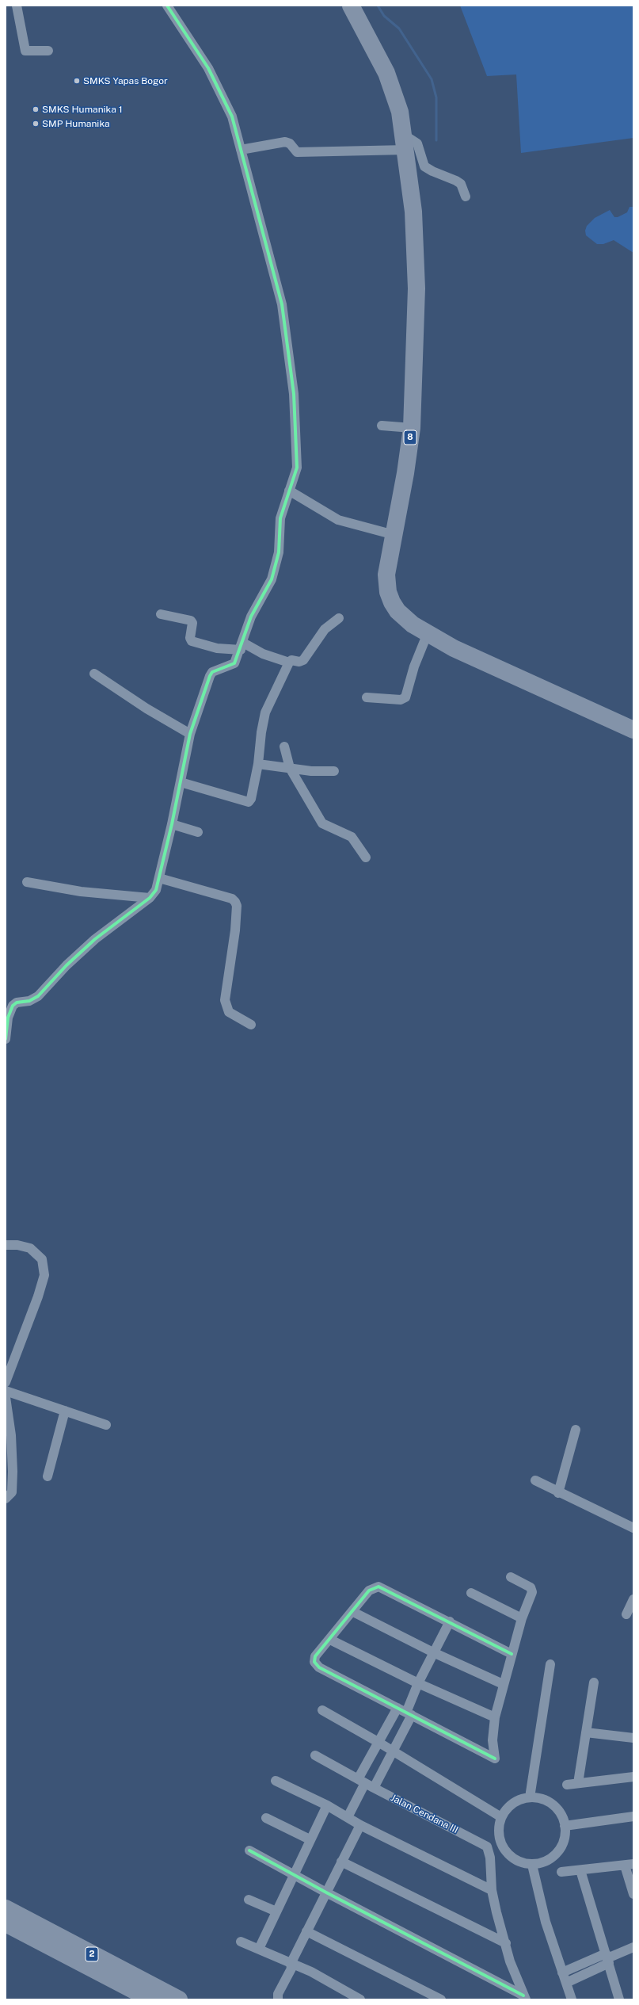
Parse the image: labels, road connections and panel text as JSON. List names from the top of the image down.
{
  "streets": {
    "highway": ["8", "2"],
    "street": ["Jalan Cendana III"]
  },
  "places": ["SMKS Yapas Bogor", "SMKS Humanika 1", "SMP Humanika"]
}
